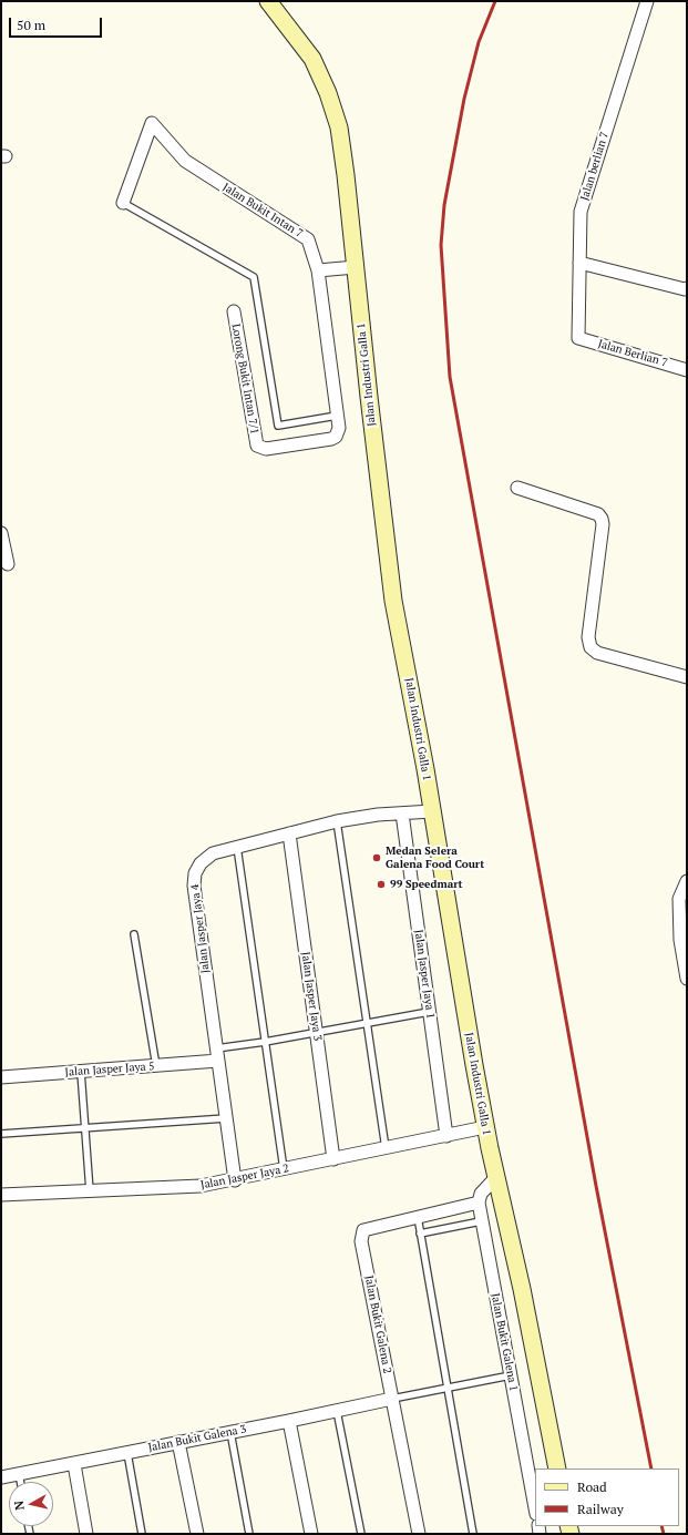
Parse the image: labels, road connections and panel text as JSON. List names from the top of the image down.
{
  "streets": {
    "main road": ["Jalan Industri Galla 1"],
    "street": [
      "Jalan berlian 7",
      "Jalan Bukit Intan 7",
      "Jalan Berlian 7",
      "Lorong Bukit Intan 7/1",
      "Jalan Jasper Jaya 4",
      "Jalan Jasper Jaya 1",
      "Jalan Jasper Jaya 3",
      "Jalan Jasper Jaya 5",
      "Jalan Jasper Jaya 2",
      "Jalan Bukit Galena 2",
      "Jalan Bukit Galena 1",
      "Jalan Bukit Galena 3"
    ]
  },
  "crossings": [
    ["Jalan berlian 7", "Jalan Berlian 7"],
    ["Jalan Bukit Intan 7", "Lorong Bukit Intan 7/1"],
    ["Jalan Industri Galla 1", "Jalan Jasper Jaya 4"],
    ["Jalan Industri Galla 1", "Jalan Jasper Jaya 2"],
    ["Jalan Jasper Jaya 4", "Jalan Jasper Jaya 1"],
    ["Jalan Jasper Jaya 4", "Jalan Jasper Jaya 3"],
    ["Jalan Jasper Jaya 4", "Jalan Jasper Jaya 5"],
    ["Jalan Jasper Jaya 4", "Jalan Jasper Jaya 2"],
    ["Jalan Jasper Jaya 1", "Jalan Jasper Jaya 2"],
    ["Jalan Jasper Jaya 3", "Jalan Jasper Jaya 2"],
    ["Jalan Bukit Galena 2", "Jalan Bukit Galena 1"],
    ["Jalan Bukit Galena 2", "Jalan Bukit Galena 3"]
  ],
  "places": ["Medan Selera Galena Food Court", "99 Speedmart"],
  "legend": ["Road", "Railway"],
  "scale_bar": "50 m",
  "north": "left"
}
